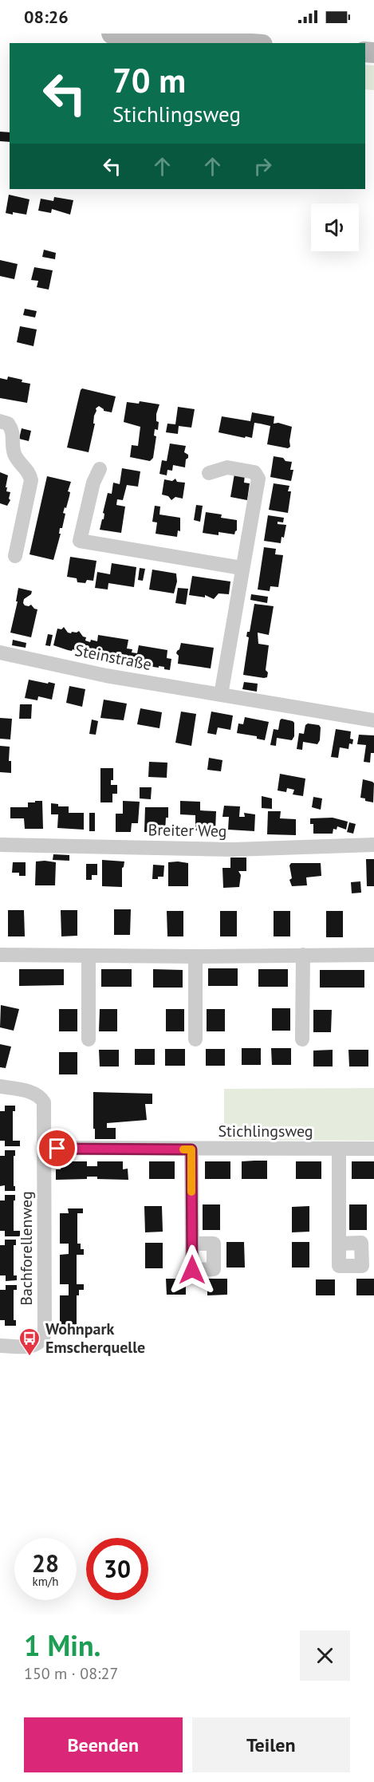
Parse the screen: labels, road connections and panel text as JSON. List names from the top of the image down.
{
  "streets": {
    "street": [
      "Steinstraße",
      "Breiter Weg",
      "Stichlingsweg",
      "Bachforellenweg"
    ]
  },
  "crossings": [
    ["Stichlingsweg", "Bachforellenweg"]
  ],
  "places": {
    "bus stop": ["Wohnpark Emscherquelle"]
  },
  "page": {
    "status": "08:26",
    "turn": ["70 m", "Stichlingsweg"],
    "speed": "28 km/h",
    "limit": "30",
    "heading": ["1 Min.", "150 m · 08:27"],
    "buttons": ["Beenden", "Teilen"]
  }
}
